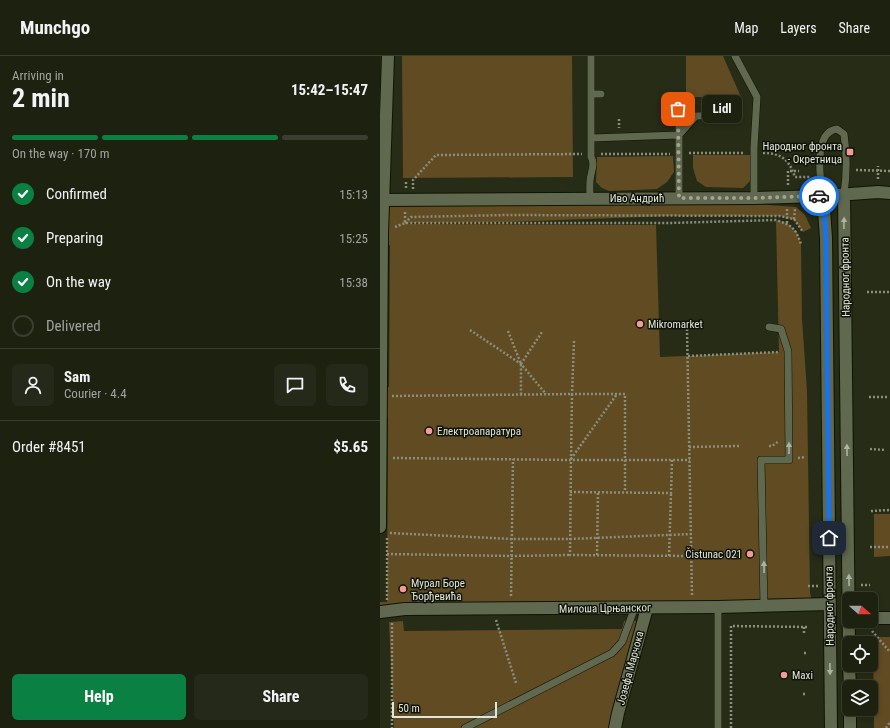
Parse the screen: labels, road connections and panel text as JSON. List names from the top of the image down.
{
  "streets": {
    "street": [
      "Иво Андрић",
      "Народног фронта",
      "Милоша Црњанског",
      "Јозефа Марчока"
    ]
  },
  "crossings": [
    ["Иво Андрић", "Народног фронта"],
    ["Народног фронта", "Милоша Црњанског"],
    ["Милоша Црњанског", "Јозефа Марчока"]
  ],
  "places": {
    "other": [
      "Lidl",
      "Mikromarket",
      "Електроапаратура",
      "Čistunac 021",
      "Мурал Боре Ђорђевића",
      "Maxi"
    ],
    "transit": ["Народног фронта - Окретница"]
  },
  "scale_bar": "50 m",
  "north": "right",
  "page": {
    "header": "Munchgo",
    "nav": ["Map", "Layers", "Share"],
    "heading": ["2 min", "Arriving in", "15:42–15:47"],
    "panel": [
      "Sam",
      "Courier · 4.4",
      "Order #8451",
      "$5.65"
    ],
    "bubble": "Lidl",
    "bar": "On the way · 170 m",
    "list": [
      ["Confirmed", "15:13"],
      ["Preparing", "15:25"],
      ["On the way", "15:38"],
      "Delivered"
    ],
    "buttons": ["Help", "Share"],
    "scale": "50 m"
  }
}
